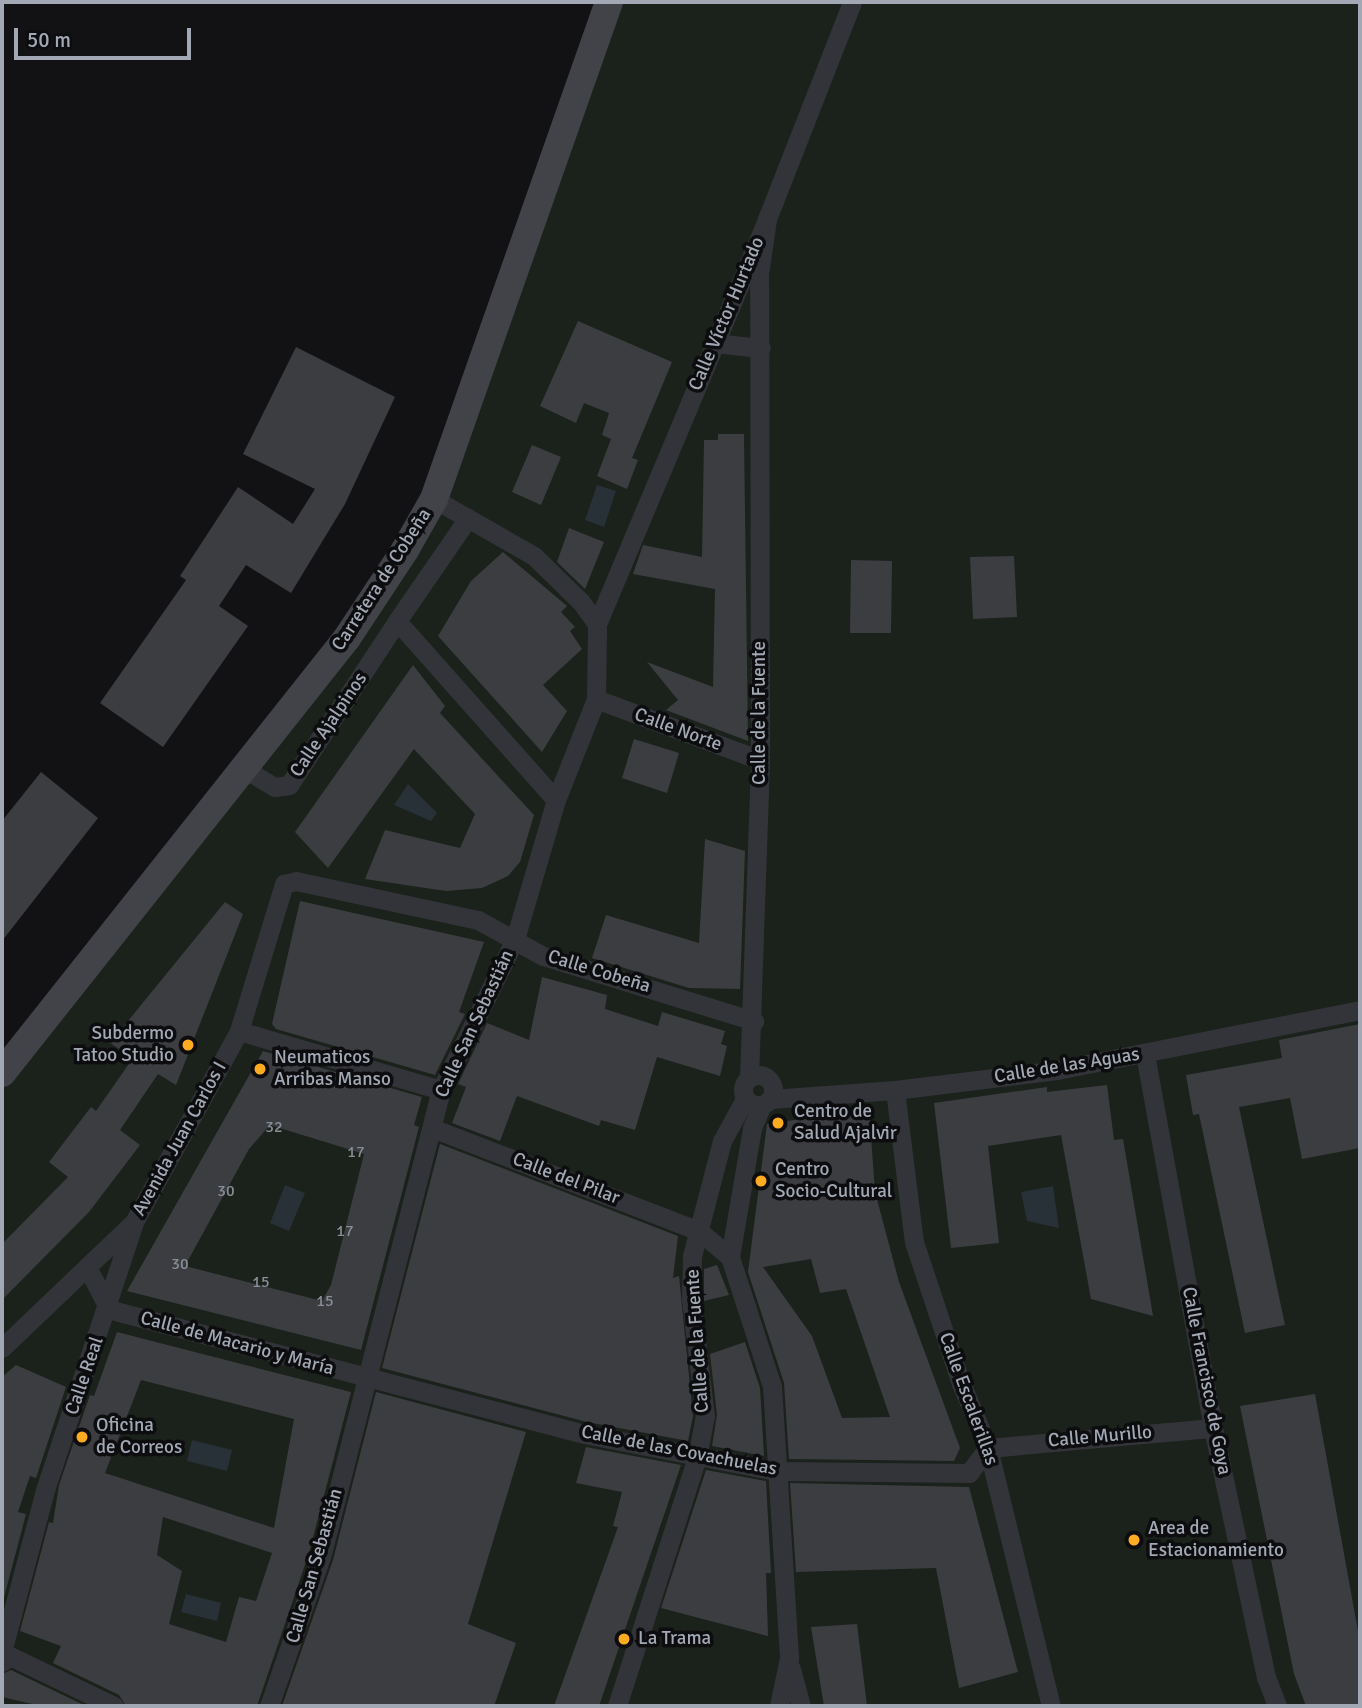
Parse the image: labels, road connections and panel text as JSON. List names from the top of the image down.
{
  "streets": {
    "street": [
      "Calle Víctor Hurtado",
      "Carretera de Cobeña",
      "Calle de la Fuente",
      "Calle Ajalpinos",
      "Calle Norte",
      "Calle Cobeña",
      "Calle San Sebastián",
      "Calle de las Aguas",
      "Avenida Juan Carlos I",
      "Calle del Pilar",
      "Calle de Macario y María",
      "Calle Real",
      "Calle Francisco de Goya",
      "Calle Escalerillas",
      "Calle Murillo",
      "Calle de las Covachuelas"
    ]
  },
  "crossings": [
    ["Calle Víctor Hurtado", "Calle de la Fuente"],
    ["Calle Víctor Hurtado", "Calle San Sebastián"],
    ["Carretera de Cobeña", "Calle Ajalpinos"],
    ["Calle de la Fuente", "Calle Norte"],
    ["Calle de la Fuente", "Calle Cobeña"],
    ["Calle de la Fuente", "Calle de las Aguas"],
    ["Calle de la Fuente", "Calle del Pilar"],
    ["Calle de la Fuente", "Calle de las Covachuelas"],
    ["Calle Norte", "Calle San Sebastián"],
    ["Calle Cobeña", "Calle San Sebastián"],
    ["Calle Cobeña", "Avenida Juan Carlos I"],
    ["Calle San Sebastián", "Calle del Pilar"],
    ["Calle San Sebastián", "Calle de Macario y María"],
    ["Calle San Sebastián", "Calle de las Covachuelas"],
    ["Calle de las Aguas", "Calle Francisco de Goya"],
    ["Calle de las Aguas", "Calle Escalerillas"],
    ["Avenida Juan Carlos I", "Calle Real"],
    ["Calle de Macario y María", "Calle Real"],
    ["Calle de Macario y María", "Calle de las Covachuelas"],
    ["Calle Francisco de Goya", "Calle Murillo"],
    ["Calle Escalerillas", "Calle Murillo"],
    ["Calle Escalerillas", "Calle de las Covachuelas"],
    ["Calle Murillo", "Calle de las Covachuelas"]
  ],
  "places": [
    "Subdermo Tatoo Studio",
    "Neumaticos Arribas Manso",
    "Centro de Salud Ajalvir",
    "Centro Socio-Cultural",
    "Oficina de Correos",
    "Area de Estacionamiento",
    "La Trama"
  ],
  "house_numbers": [
    "32",
    "17",
    "30",
    "17",
    "30",
    "15",
    "15"
  ],
  "scale_bar": "50 m"
}
